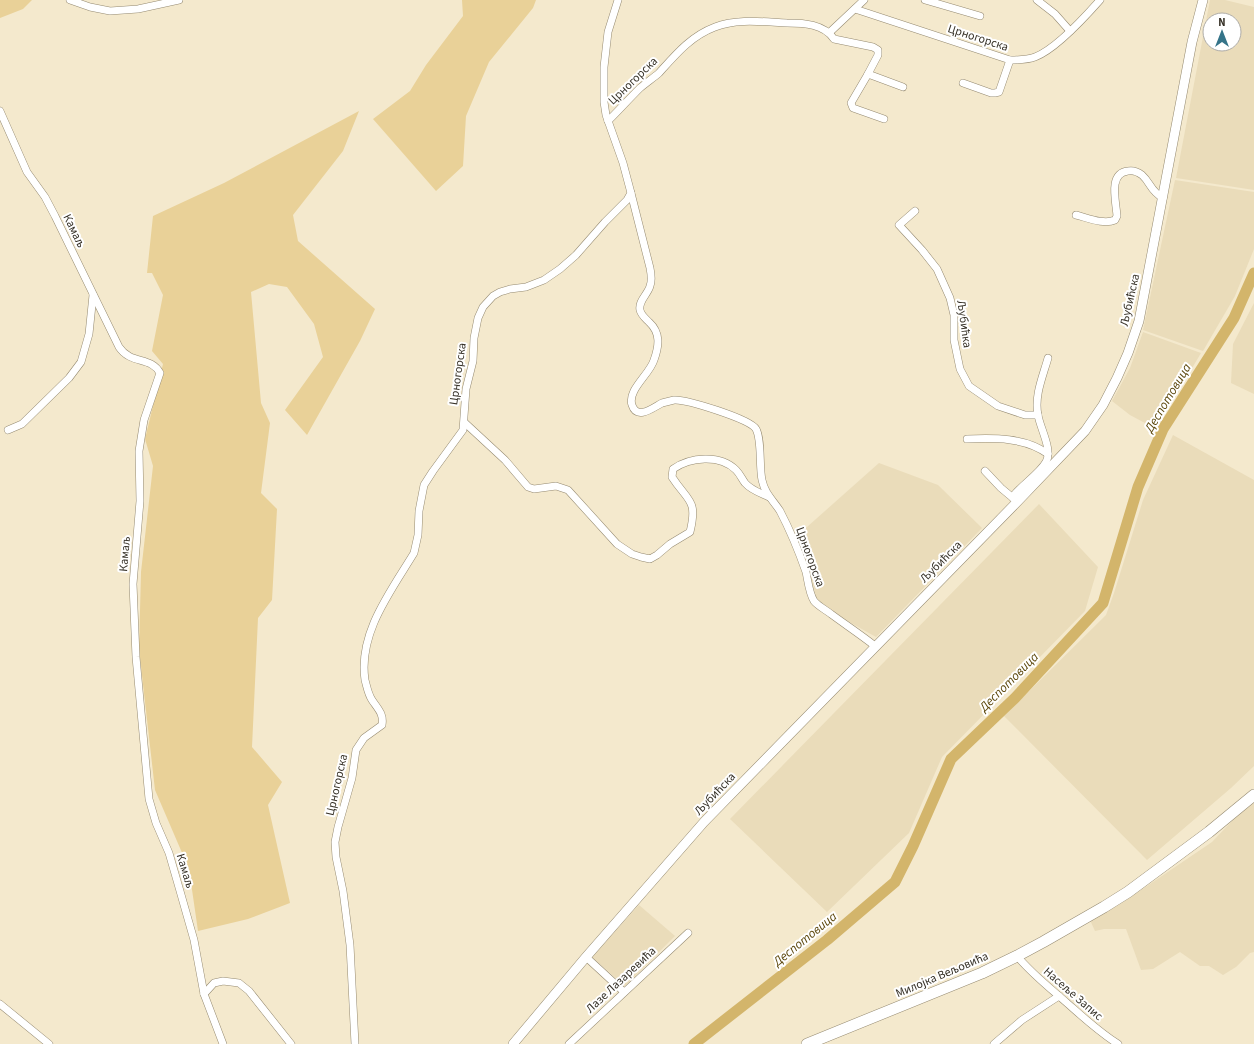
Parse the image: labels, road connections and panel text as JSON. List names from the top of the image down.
{
  "streets": {
    "main road": ["Милојка Вељовића"],
    "street": [
      "Црногорска",
      "Камаљ",
      "Љубићска",
      "Љубићка",
      "Лазе Лазаревића",
      "Насеље Запис"
    ]
  },
  "crossings": [
    ["Црногорска", "Љубићска"],
    ["Милојка Вељовића", "Насеље Запис"]
  ],
  "water": ["Деспотовица"],
  "north": "top"
}
